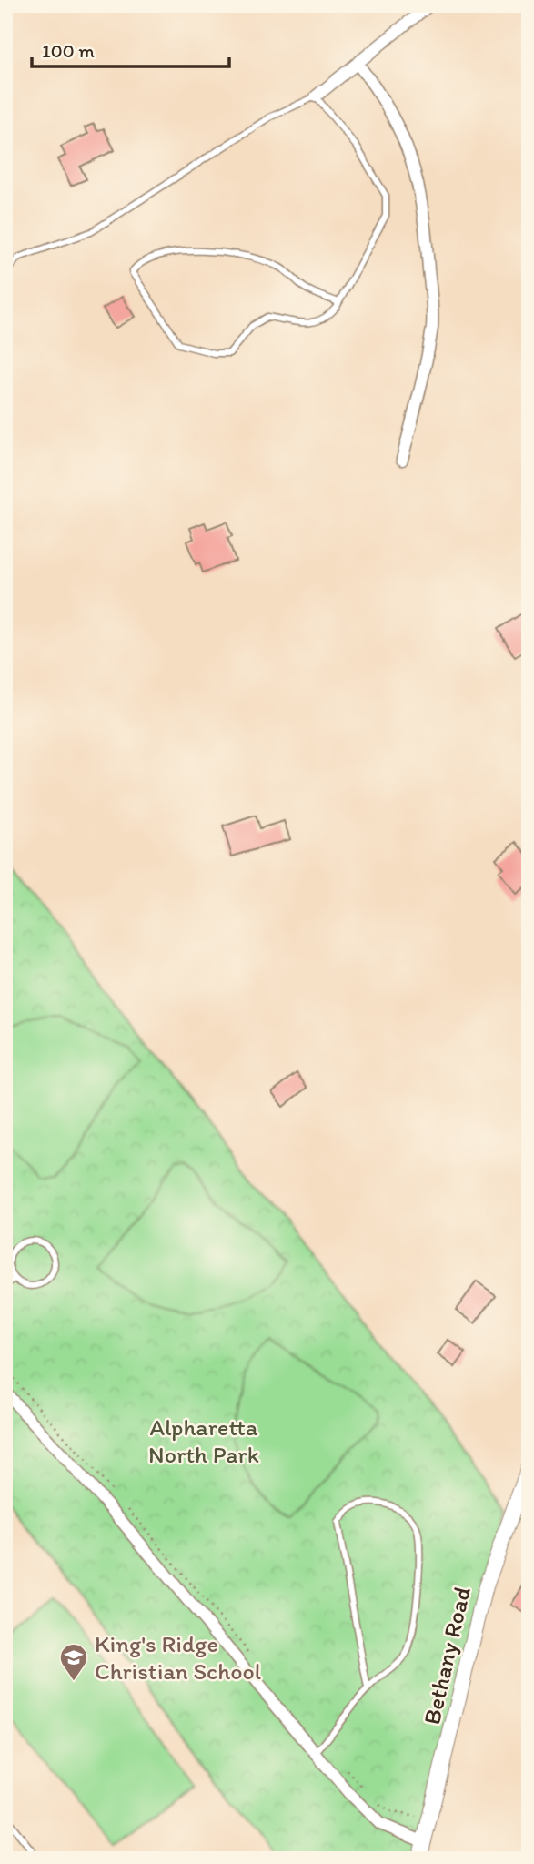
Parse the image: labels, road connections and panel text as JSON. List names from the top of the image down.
{
  "streets": {
    "street": ["Bethany Road"]
  },
  "parks": ["Alpharetta North Park"],
  "places": {
    "school or university": ["King's Ridge Christian School"]
  },
  "scale_bar": "100 m"
}
